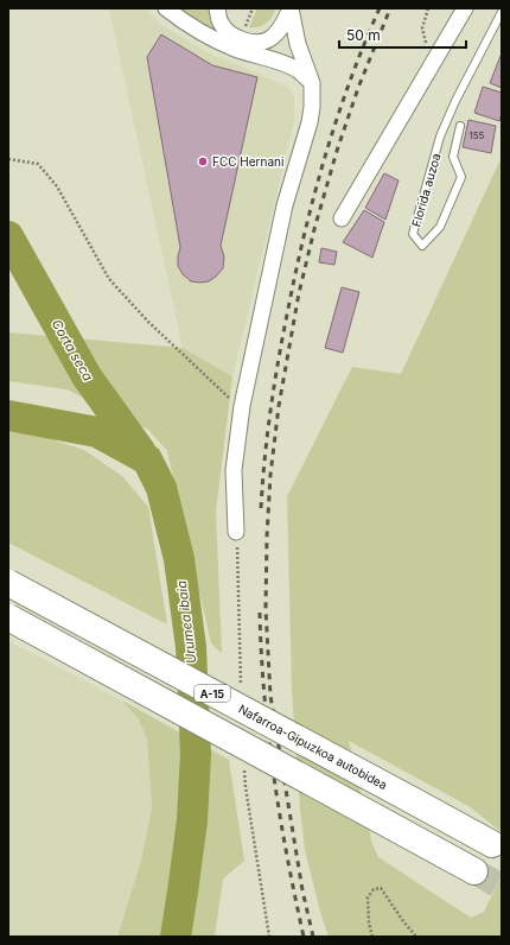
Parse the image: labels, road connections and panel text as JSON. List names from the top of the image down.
{
  "streets": {
    "highway": ["A-15", "Nafarroa-Gipuzkoa autobidea"],
    "lane": ["Florida auzoa"]
  },
  "water": ["Corta seca", "Urumea ibaia"],
  "places": ["FCC Hernani"],
  "house_numbers": ["155"],
  "scale_bar": "50 m"
}
